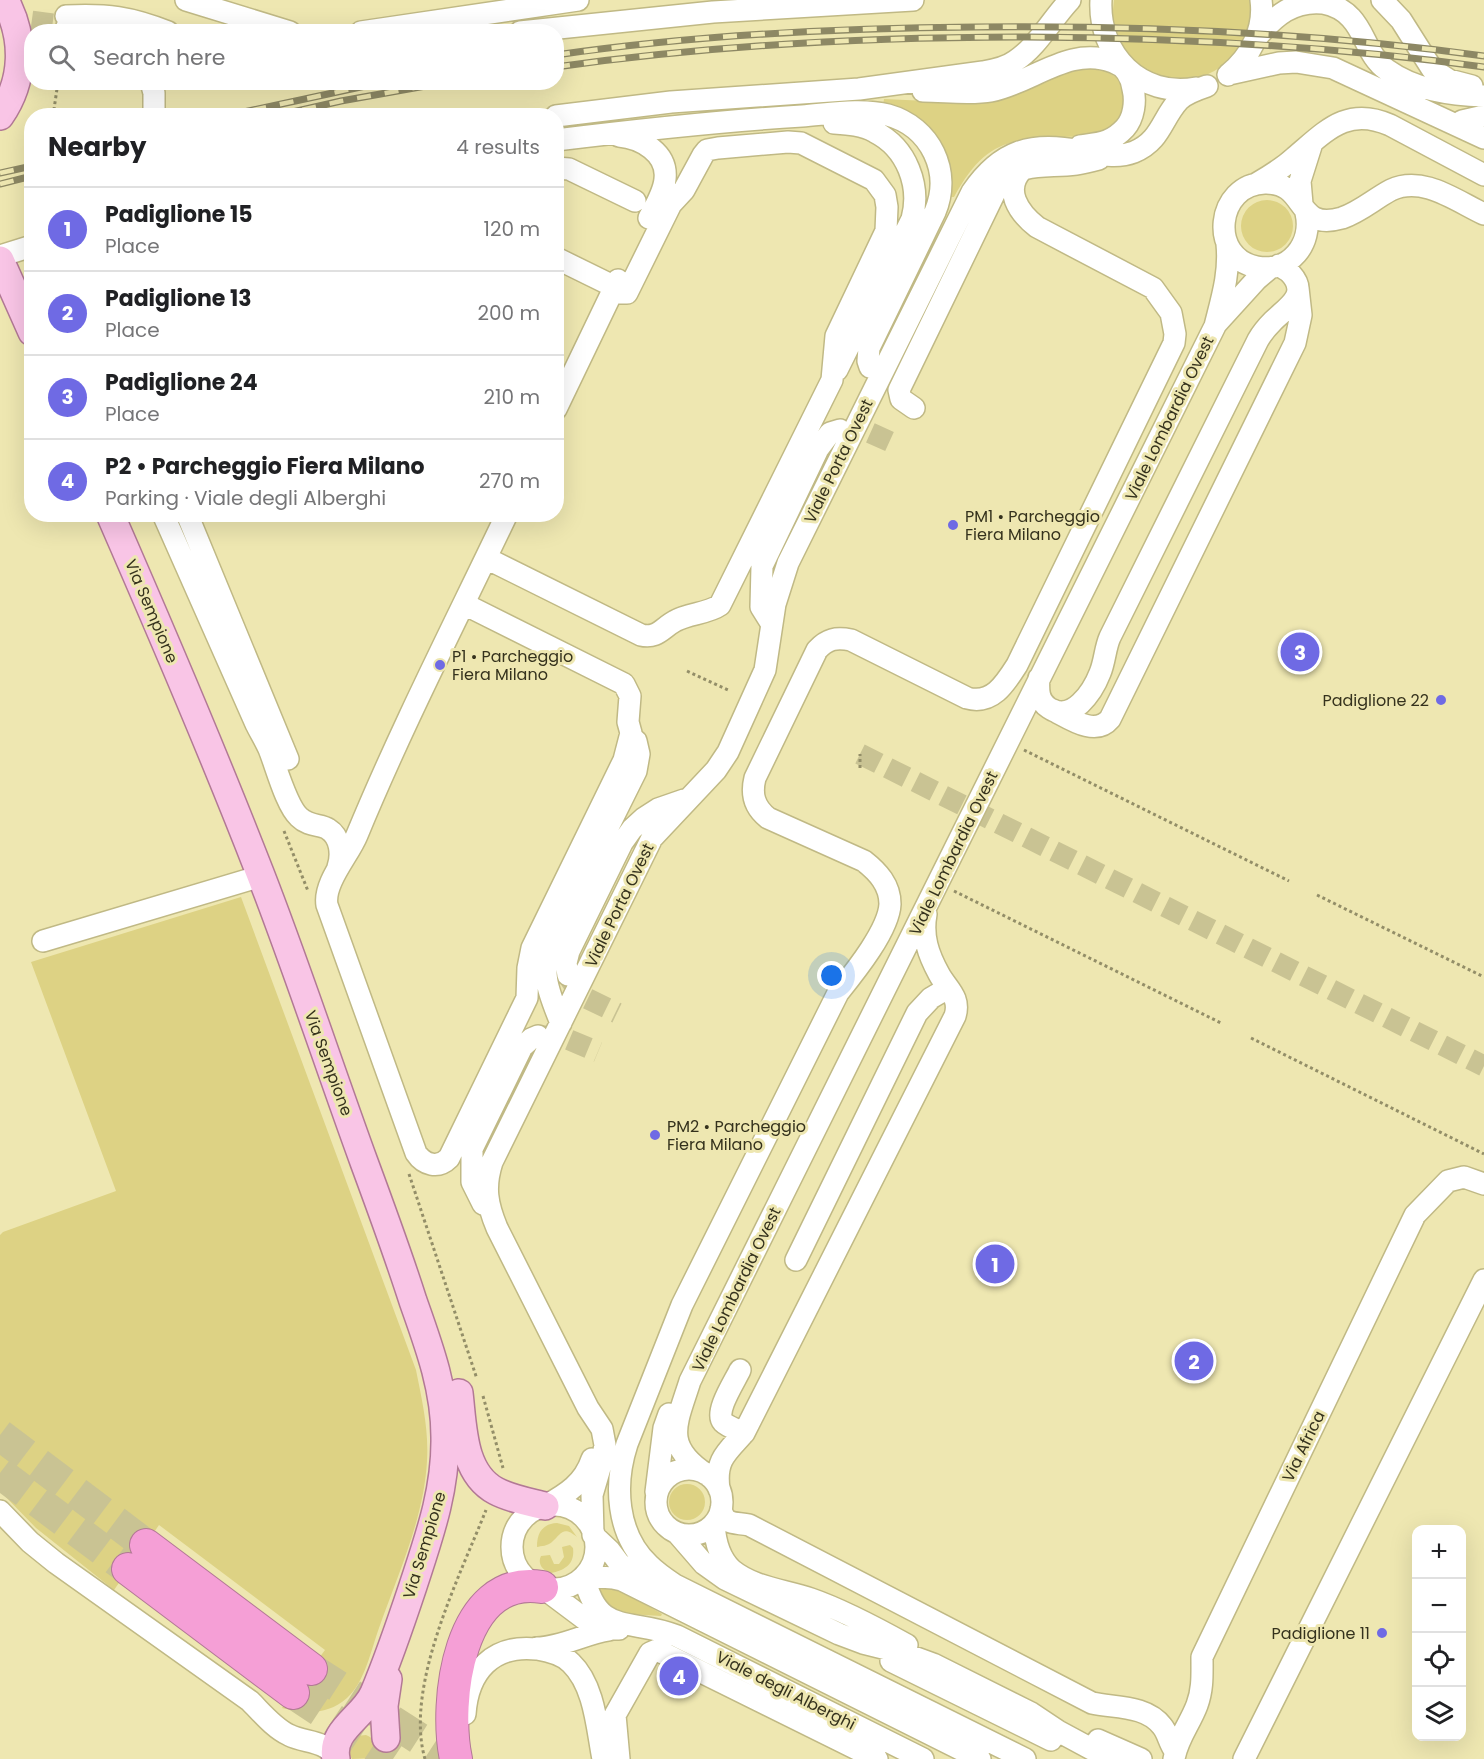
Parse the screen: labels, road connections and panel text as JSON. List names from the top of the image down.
{
  "streets": {
    "main road": ["Via Sempione"],
    "street": [
      "Viale Lombardia Ovest",
      "Viale Porta Ovest",
      "Via Africa",
      "Viale degli Alberghi"
    ]
  },
  "crossings": [
    ["Viale Lombardia Ovest", "Via Africa"],
    ["Viale Porta Ovest", "Viale degli Alberghi"]
  ],
  "places": [
    "PM1 • Parcheggio Fiera Milano",
    "P1 • Parcheggio Fiera Milano",
    "Padiglione 22",
    "PM2 • Parcheggio Fiera Milano",
    "Padiglione 11"
  ],
  "page": {
    "search": "Search here",
    "heading": ["Nearby", "4 results"],
    "list": [
      {
        "mark": "1",
        "name": "Padiglione 15",
        "note": "Place",
        "value": "120 m"
      },
      {
        "mark": "2",
        "name": "Padiglione 13",
        "note": "Place",
        "value": "200 m"
      },
      {
        "mark": "3",
        "name": "Padiglione 24",
        "note": "Place",
        "value": "210 m"
      },
      {
        "mark": "4",
        "name": "P2 • Parcheggio Fiera Milano",
        "note": "Parking · Viale degli Alberghi",
        "value": "270 m"
      }
    ],
    "pins": [
      "3",
      "1",
      "2",
      "4"
    ],
    "map_buttons": ["+", "−"]
  }
}
